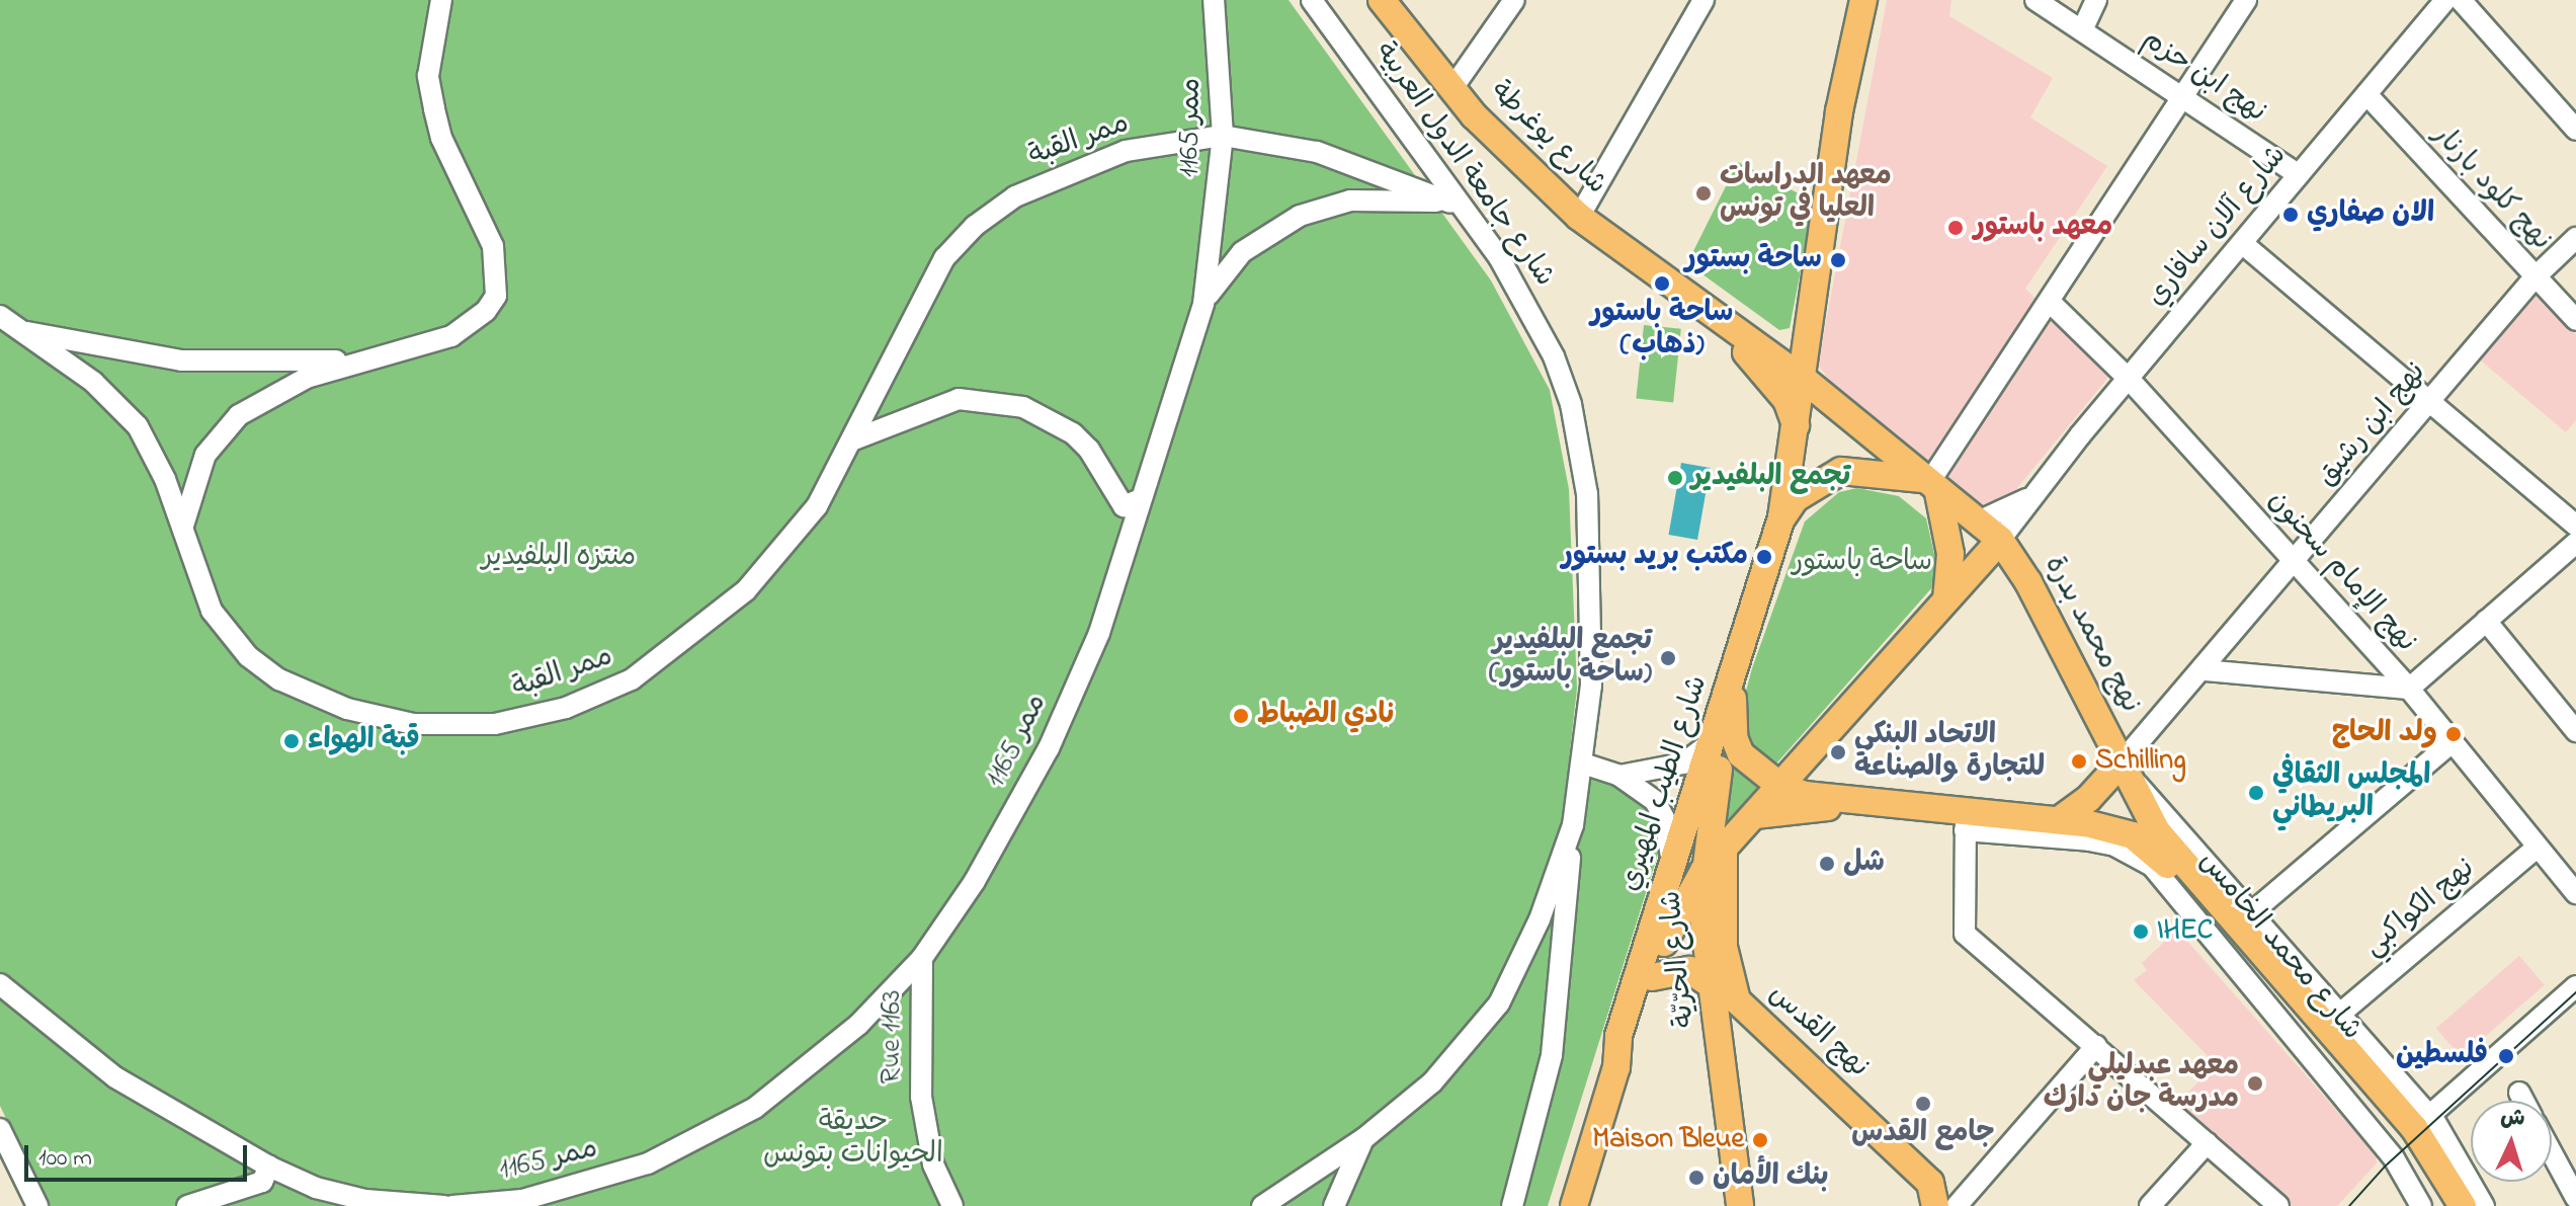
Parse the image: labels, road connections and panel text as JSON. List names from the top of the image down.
{
  "streets": {
    "main road": [
      "شارع يوغرطة",
      "نهج محمد بدرة",
      "شارع الطيب المهيري",
      "شارع محمد الخامس",
      "شارع الحرّيّة",
      "نهج القدس"
    ],
    "street": [
      "نهج ابن حزم",
      "ممر 1165",
      "ممر القبة",
      "شارع جامعة الدول العربية",
      "نهج كلود بارنار",
      "شارع آلان سافاري",
      "نهج ابن رشيق",
      "نهج الإمام سحنون",
      "نهج الكواكبي",
      "Rue 1163"
    ]
  },
  "crossings": [
    ["نهج ابن حزم", "شارع آلان سافاري"],
    ["ممر 1165", "ممر القبة"],
    ["ممر 1165", "Rue 1163"],
    ["شارع يوغرطة", "شارع آلان سافاري"],
    ["شارع يوغرطة", "نهج محمد بدرة"],
    ["شارع يوغرطة", "شارع الطيب المهيري"],
    ["ممر القبة", "شارع جامعة الدول العربية"],
    ["نهج كلود بارنار", "شارع آلان سافاري"],
    ["نهج كلود بارنار", "نهج ابن رشيق"],
    ["شارع آلان سافاري", "نهج الإمام سحنون"],
    ["شارع آلان سافاري", "نهج محمد بدرة"],
    ["نهج ابن رشيق", "نهج الإمام سحنون"],
    ["نهج ابن رشيق", "نهج محمد بدرة"],
    ["نهج ابن رشيق", "شارع محمد الخامس"],
    ["نهج الإمام سحنون", "نهج الكواكبي"],
    ["نهج محمد بدرة", "شارع محمد الخامس"],
    ["شارع الطيب المهيري", "شارع الحرّيّة"]
  ],
  "parks": ["منتزه البلفيدير", "ساحة باستور", "حديقة الحيوانات بتونس"],
  "places": [
    "معهد الدراسات العليا في تونس",
    "الان صفاري",
    "معهد باستور",
    "ساحة بستور",
    "ساحة باستور (ذهاب)",
    "تجمع البلفيدير",
    "مكتب بريد بستور",
    "تجمع البلفيدير (ساحة باستور)",
    "نادي الضباط",
    "ولد الحاج",
    "قبة الهواء",
    "الاتحاد البنكي للتجارة والصناعة",
    "Schilling",
    "المجلس الثقافي البريطاني",
    "شل",
    "IHEC",
    "فلسطين",
    "معهد عبدليلي مدرسة جان دارك",
    "جامع القدس",
    "Maison Bleue",
    "بنك الأمان"
  ],
  "scale_bar": "100 m",
  "north": "top"
}
